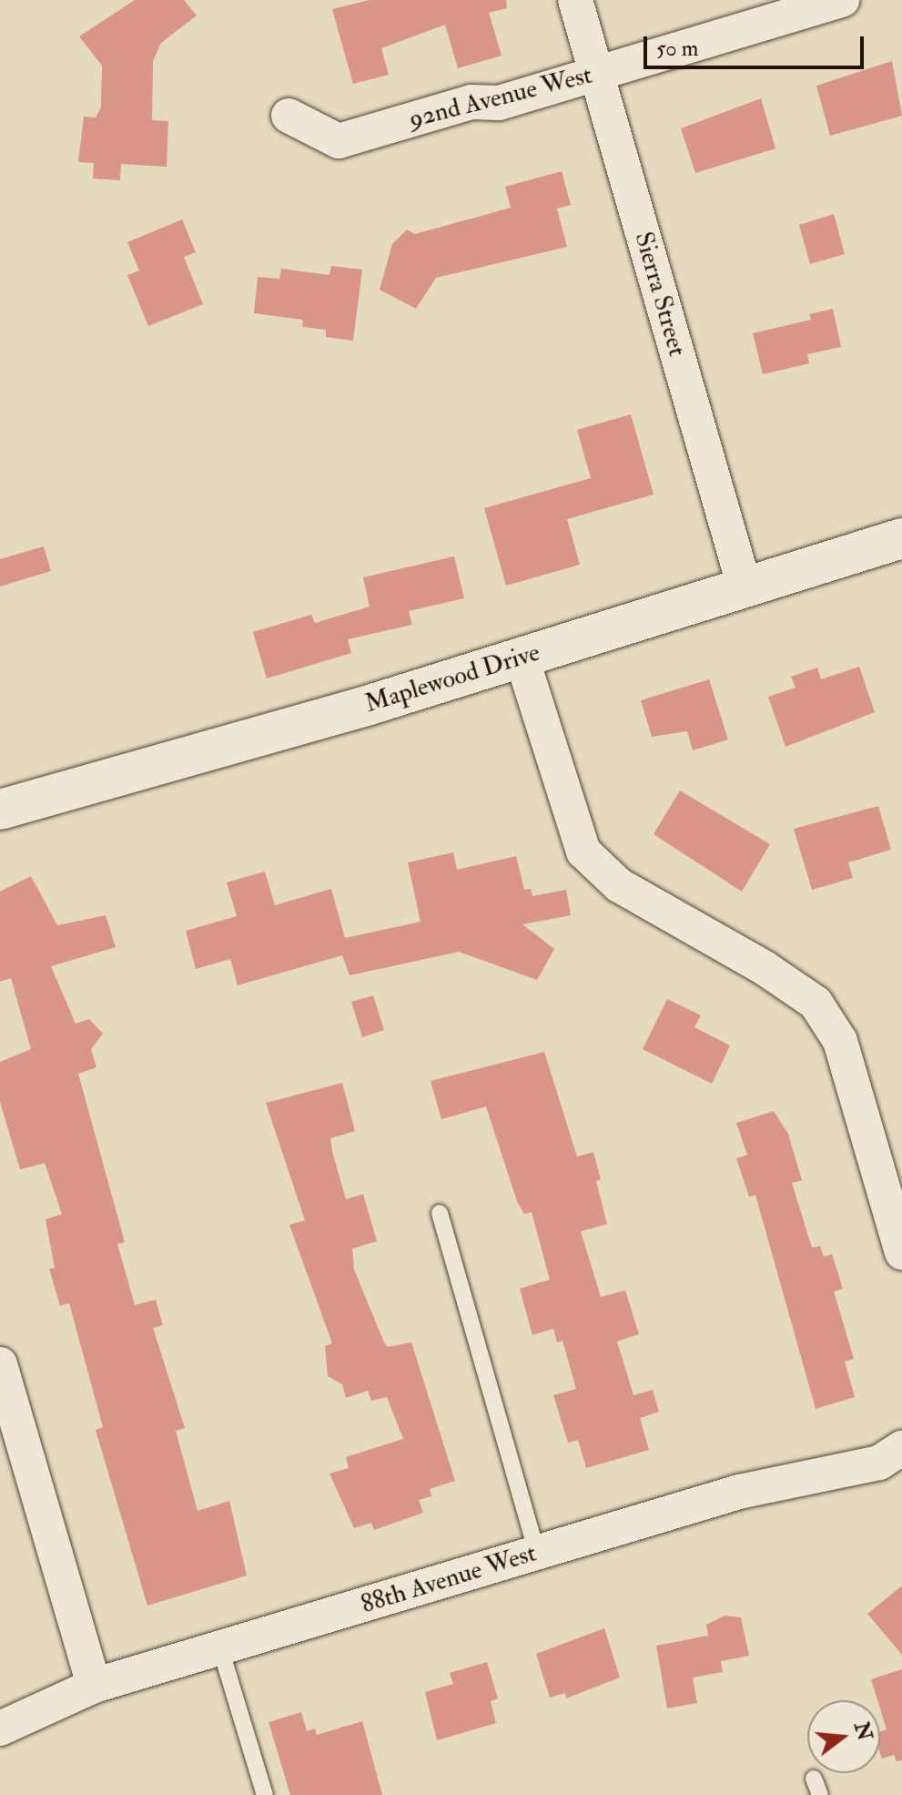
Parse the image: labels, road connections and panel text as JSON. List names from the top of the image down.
{
  "streets": {
    "street": [
      "92nd Avenue West",
      "Sierra Street",
      "Maplewood Drive",
      "88th Avenue West"
    ]
  },
  "crossings": [
    ["92nd Avenue West", "Sierra Street"],
    ["Sierra Street", "Maplewood Drive"]
  ],
  "scale_bar": "50 m",
  "north": "right"
}
